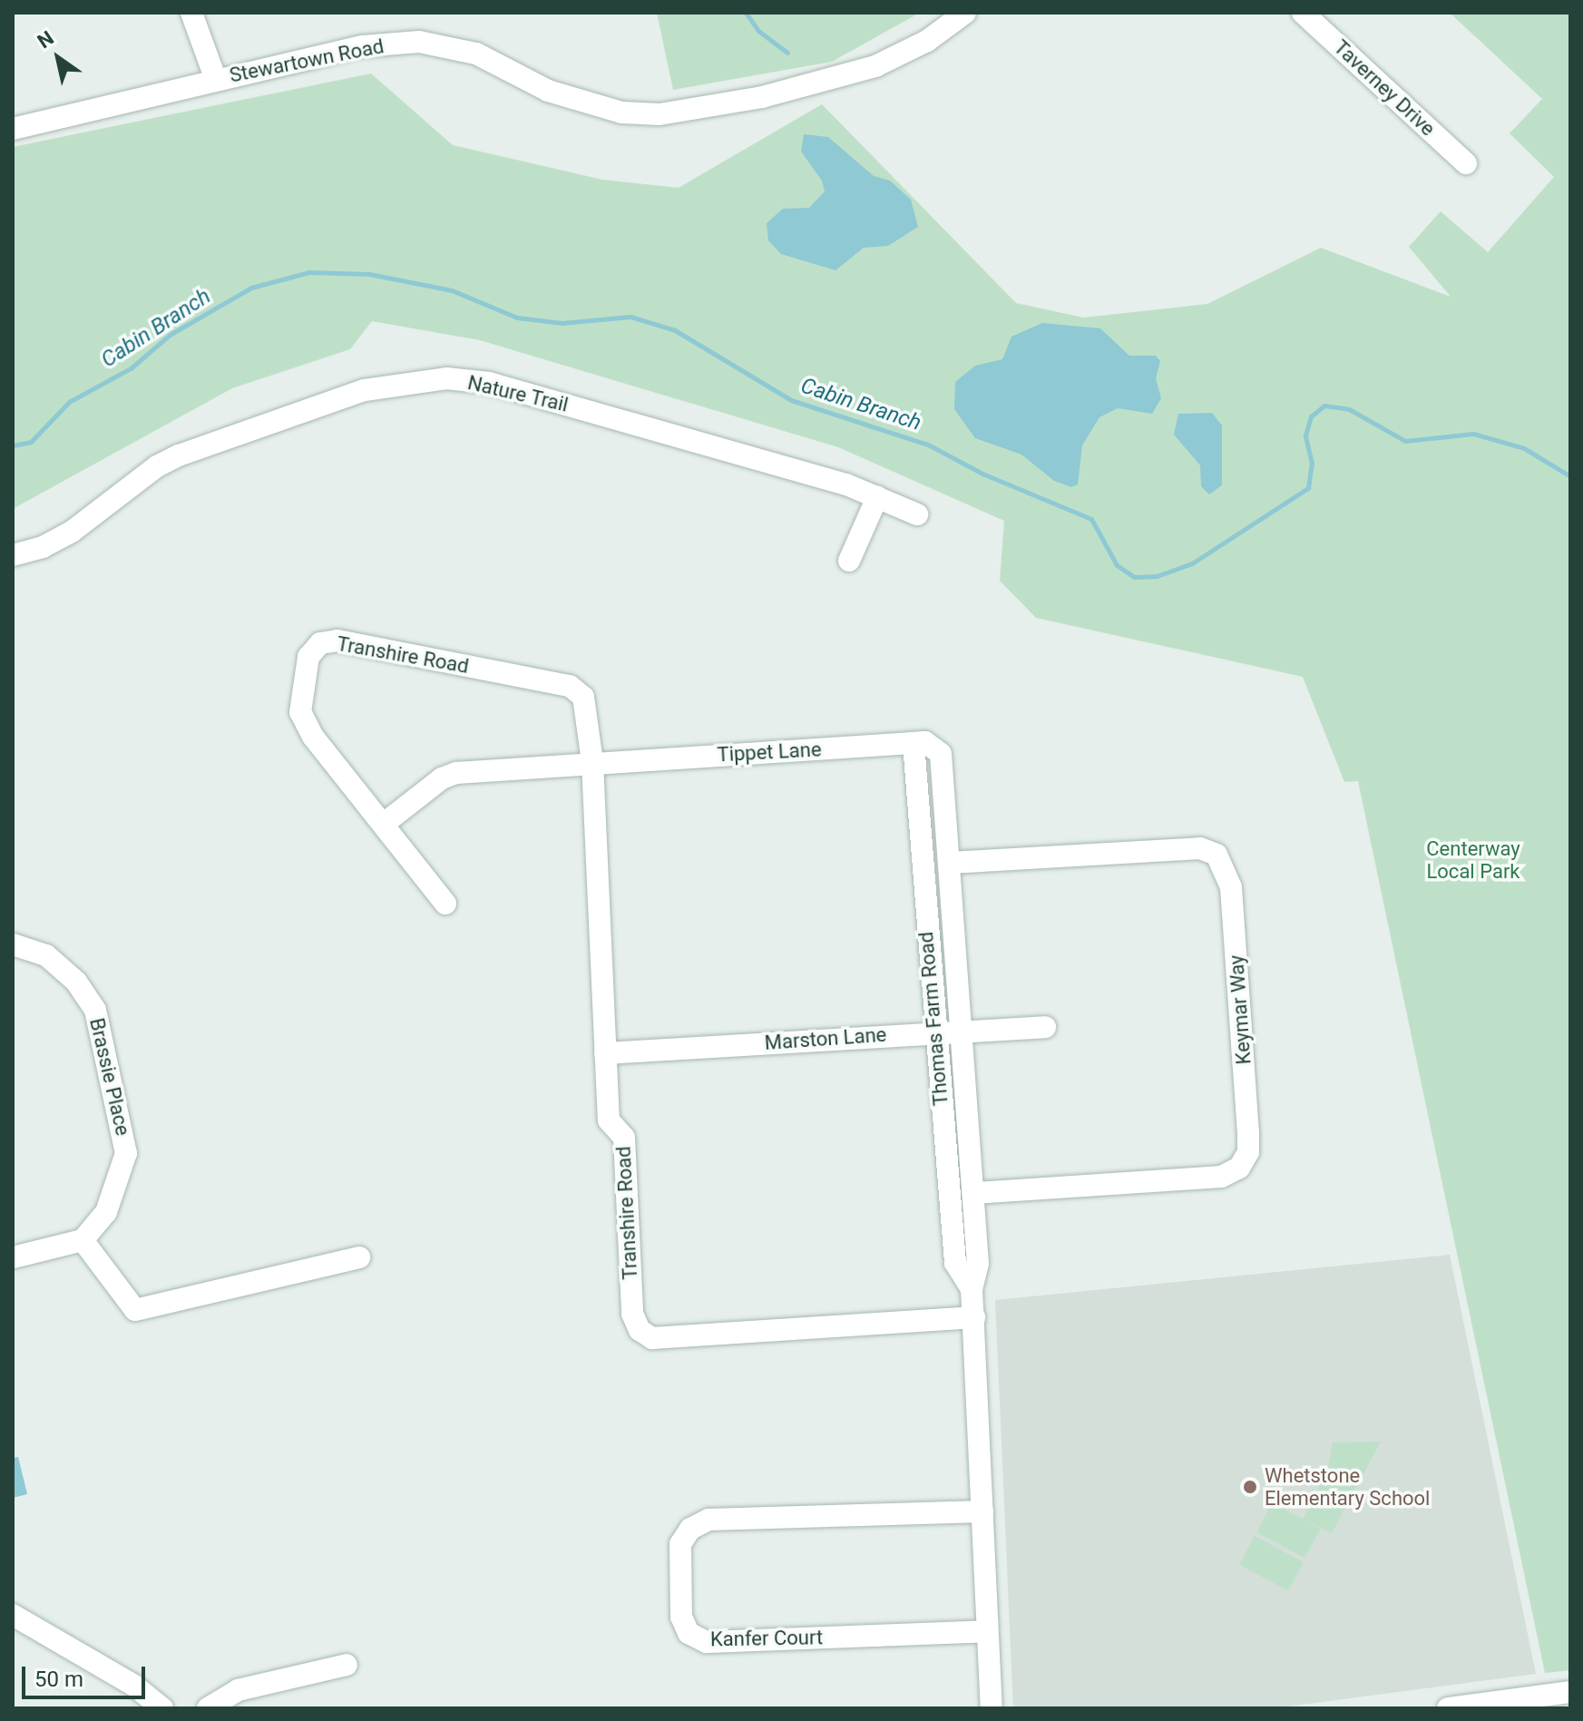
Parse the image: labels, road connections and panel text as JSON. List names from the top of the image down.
{
  "streets": {
    "street": [
      "Stewartown Road",
      "Taverney Drive",
      "Nature Trail",
      "Transhire Road",
      "Tippet Lane",
      "Keymar Way",
      "Thomas Farm Road",
      "Marston Lane",
      "Brassie Place",
      "Kanfer Court"
    ]
  },
  "crossings": [
    ["Transhire Road", "Tippet Lane"],
    ["Transhire Road", "Thomas Farm Road"],
    ["Transhire Road", "Marston Lane"],
    ["Tippet Lane", "Thomas Farm Road"],
    ["Keymar Way", "Thomas Farm Road"],
    ["Thomas Farm Road", "Marston Lane"],
    ["Thomas Farm Road", "Kanfer Court"]
  ],
  "water": ["Cabin Branch"],
  "parks": ["Centerway Local Park"],
  "places": ["Whetstone Elementary School"],
  "scale_bar": "50 m",
  "north": "top left"
}
